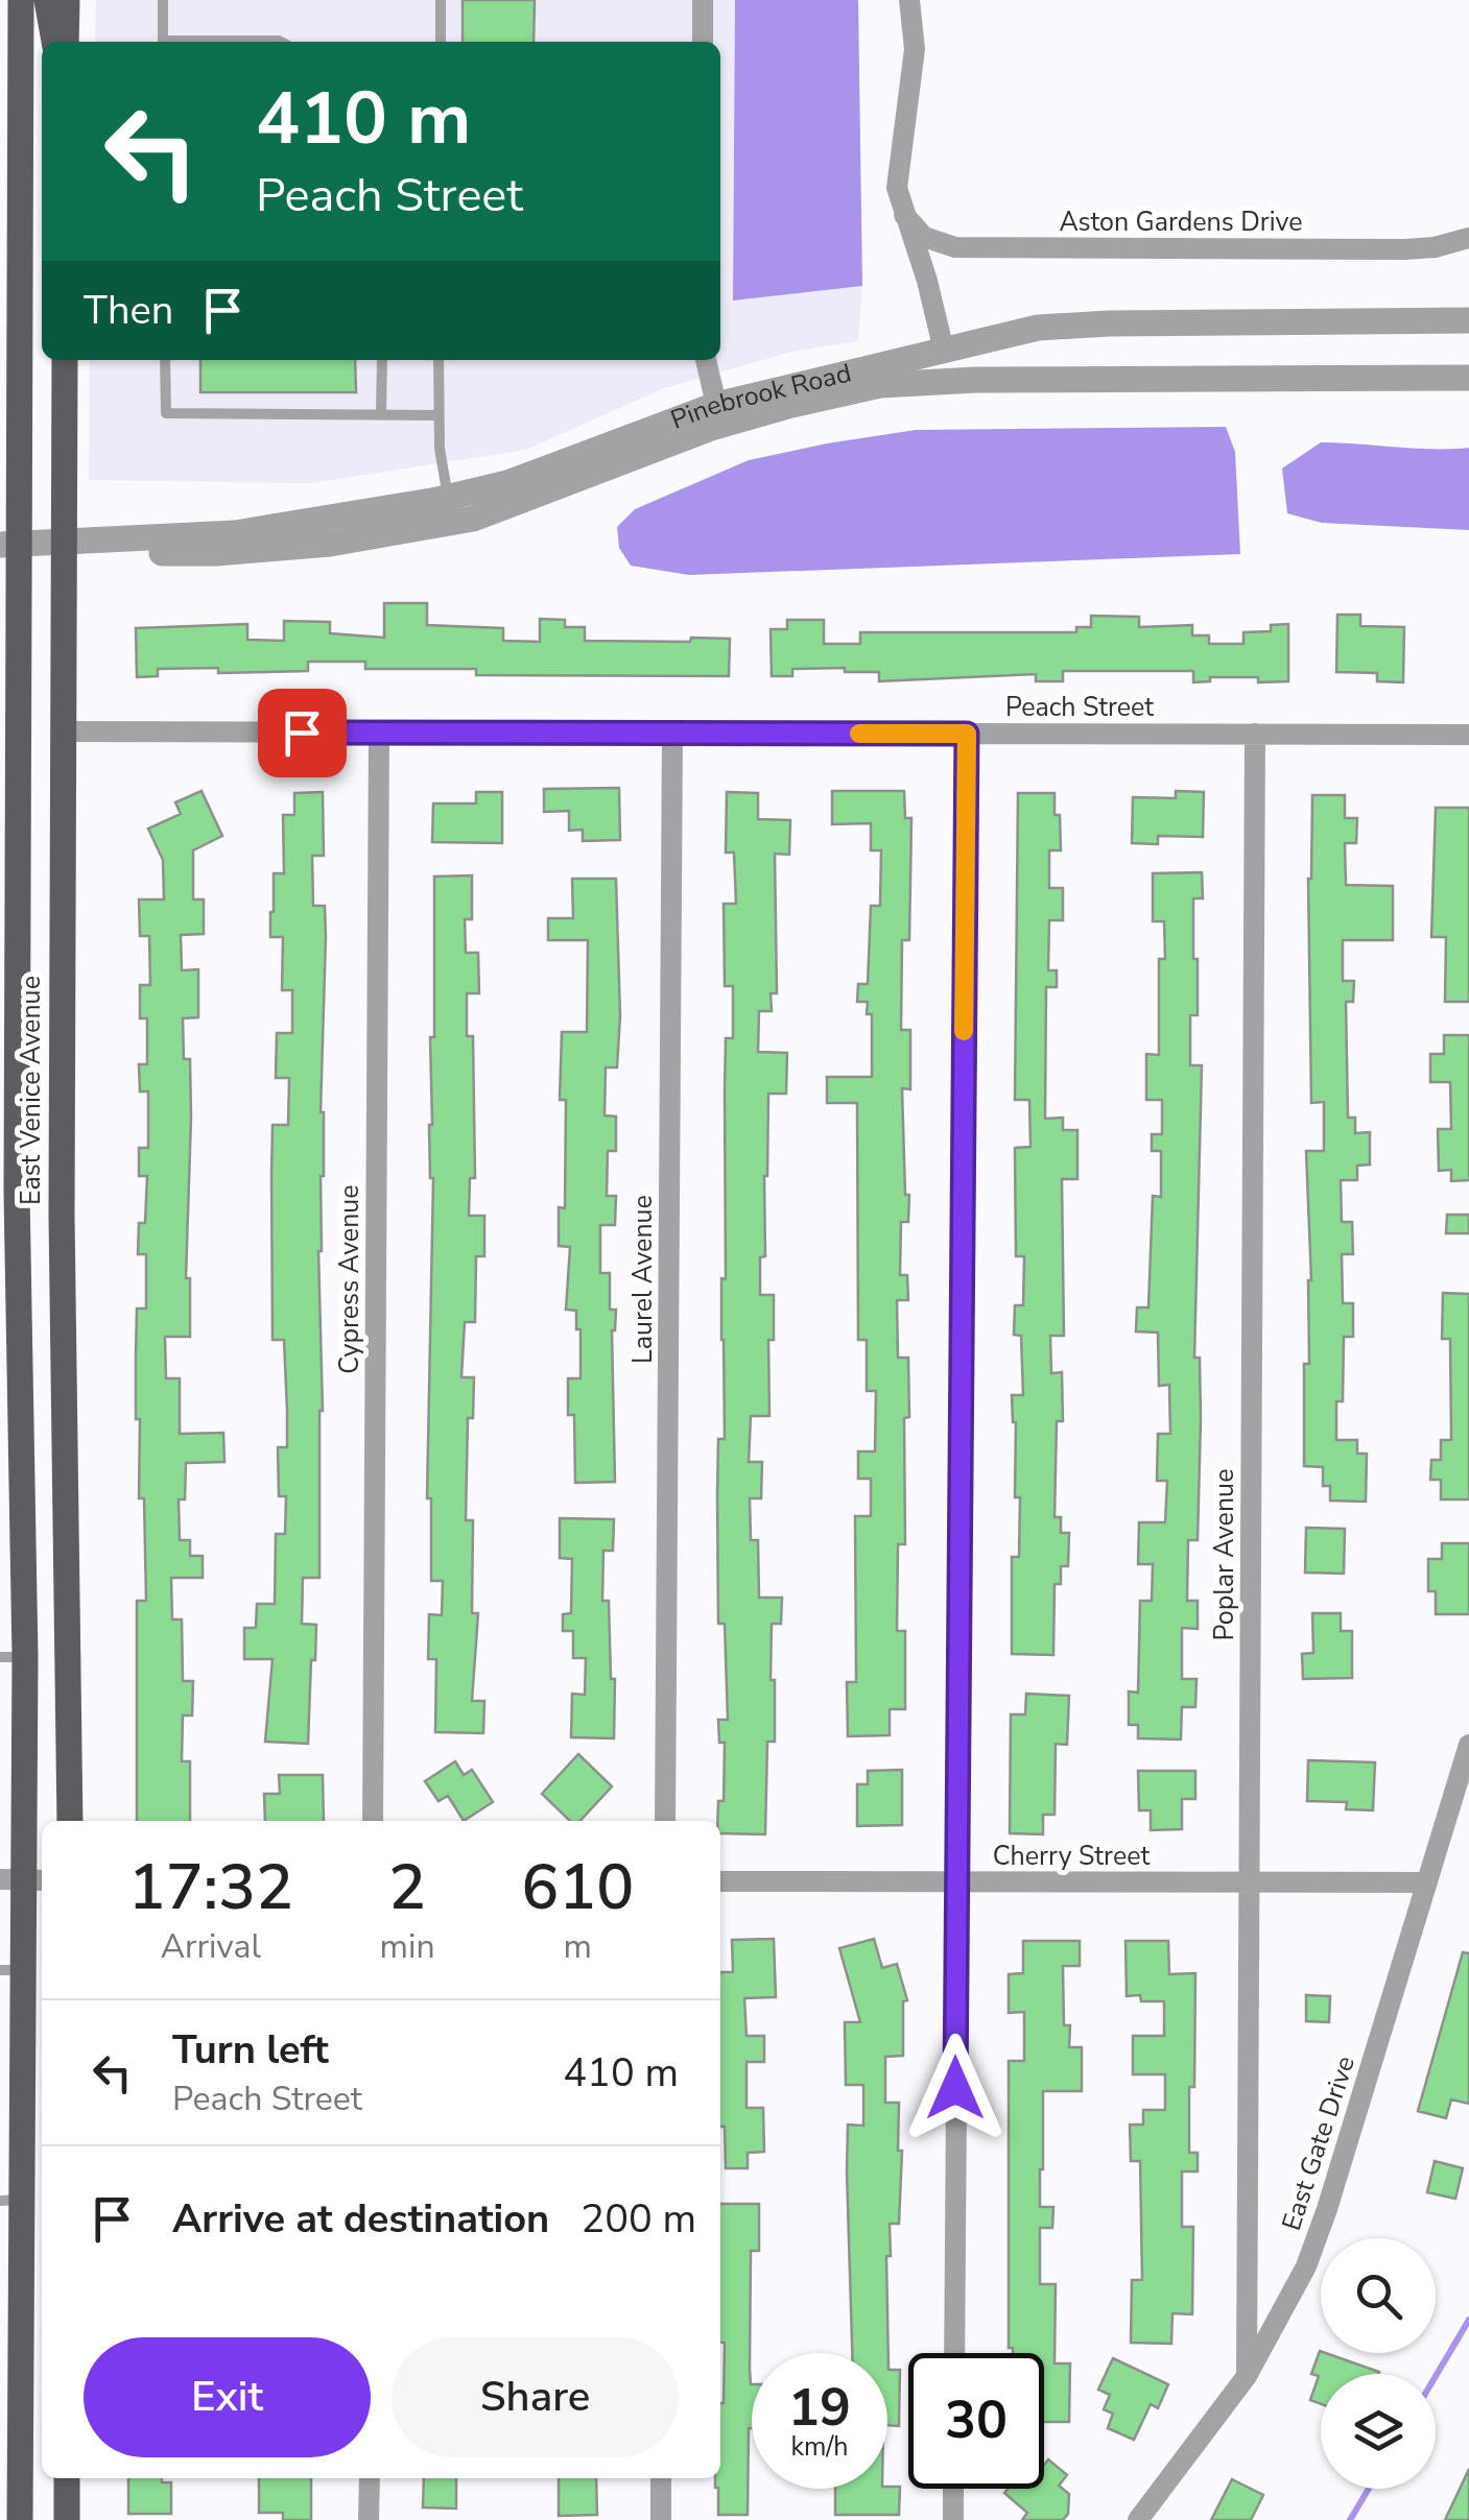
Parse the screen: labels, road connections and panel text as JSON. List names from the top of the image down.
{
  "streets": {
    "main road": ["East Venice Avenue"],
    "street": [
      "Aston Gardens Drive",
      "Pinebrook Road",
      "Peach Street",
      "Cypress Avenue",
      "Laurel Avenue",
      "Poplar Avenue",
      "Cherry Street",
      "East Gate Drive"
    ]
  },
  "crossings": [
    ["Pinebrook Road", "East Venice Avenue"],
    ["Peach Street", "East Venice Avenue"],
    ["Peach Street", "Cypress Avenue"],
    ["Peach Street", "Laurel Avenue"],
    ["Peach Street", "Poplar Avenue"],
    ["Poplar Avenue", "Cherry Street"],
    ["Poplar Avenue", "East Gate Drive"],
    ["Cherry Street", "East Gate Drive"]
  ],
  "page": {
    "turn": ["410 m", "Peach Street"],
    "then": "Then",
    "eta": [
      "17:32",
      "Arrival",
      "2",
      "min",
      "610",
      "m"
    ],
    "list": [
      {
        "name": "Turn left",
        "note": "Peach Street",
        "value": "410 m"
      },
      {
        "name": "Arrive at destination",
        "value": "200 m"
      }
    ],
    "buttons": ["Exit", "Share"],
    "speed": "19 km/h",
    "limit": "30"
  }
}
